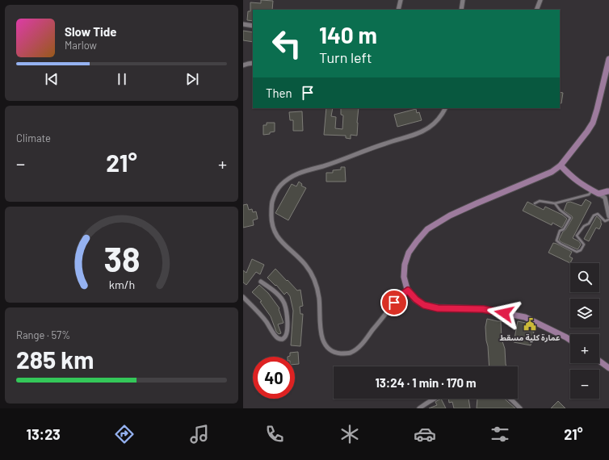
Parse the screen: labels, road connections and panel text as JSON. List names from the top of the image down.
{
  "places": {
    "public building": ["عمارة كلية مسقط"]
  },
  "page": {
    "turn": ["140 m", "Turn left"],
    "song": ["Slow Tide", "Marlow"],
    "then": "Then",
    "tile": [
      "Climate",
      ["Range · 57%", "285 km"]
    ],
    "heat": ["−", "21°", "+"],
    "map_buttons": ["+", "−"],
    "limit": "40",
    "trip": "13:24 · 1 min · 170 m",
    "tabs": ["13:23", "21°"],
    "gauge": ["38", "km/h"]
  }
}
